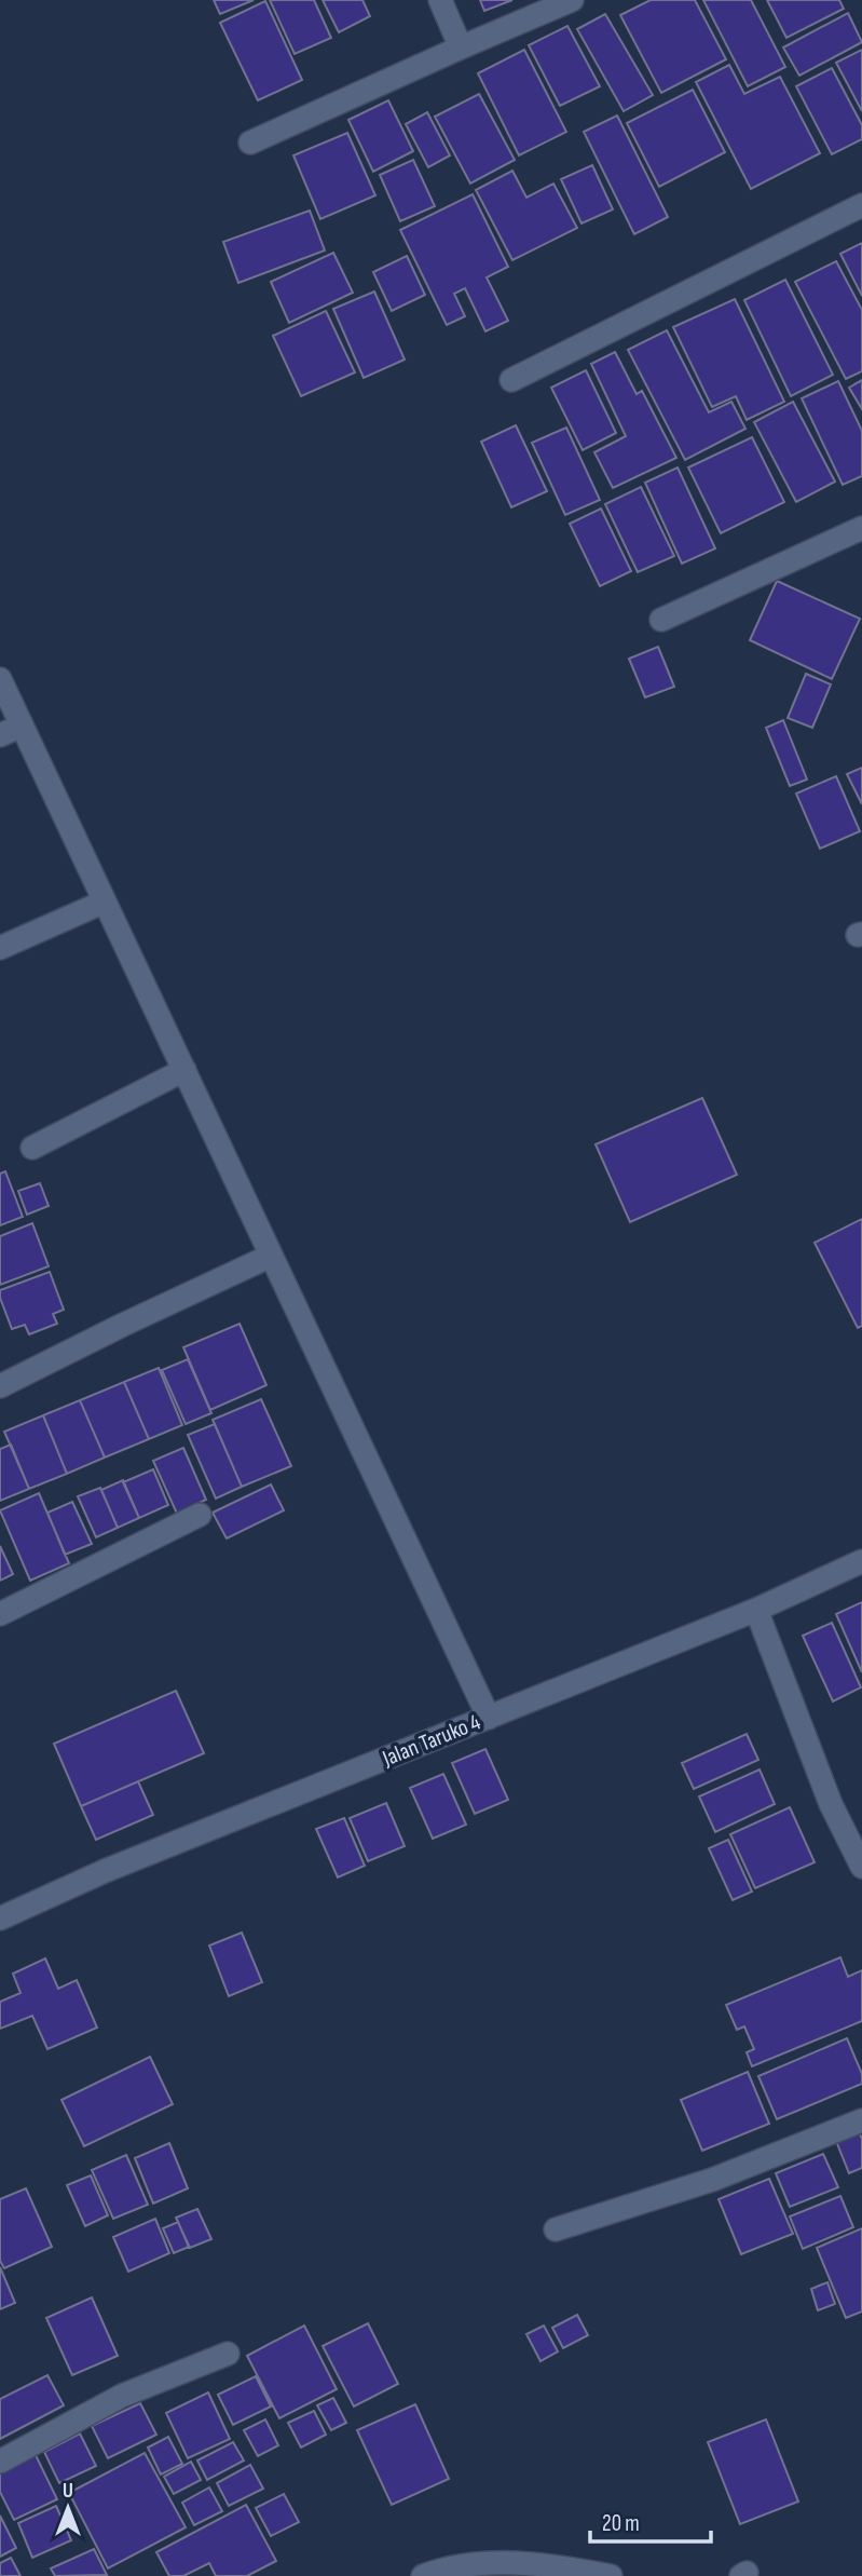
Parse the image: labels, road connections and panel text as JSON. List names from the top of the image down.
{
  "streets": {
    "street": ["Jalan Taruko 4"]
  },
  "scale_bar": "20 m",
  "north": "top"
}
